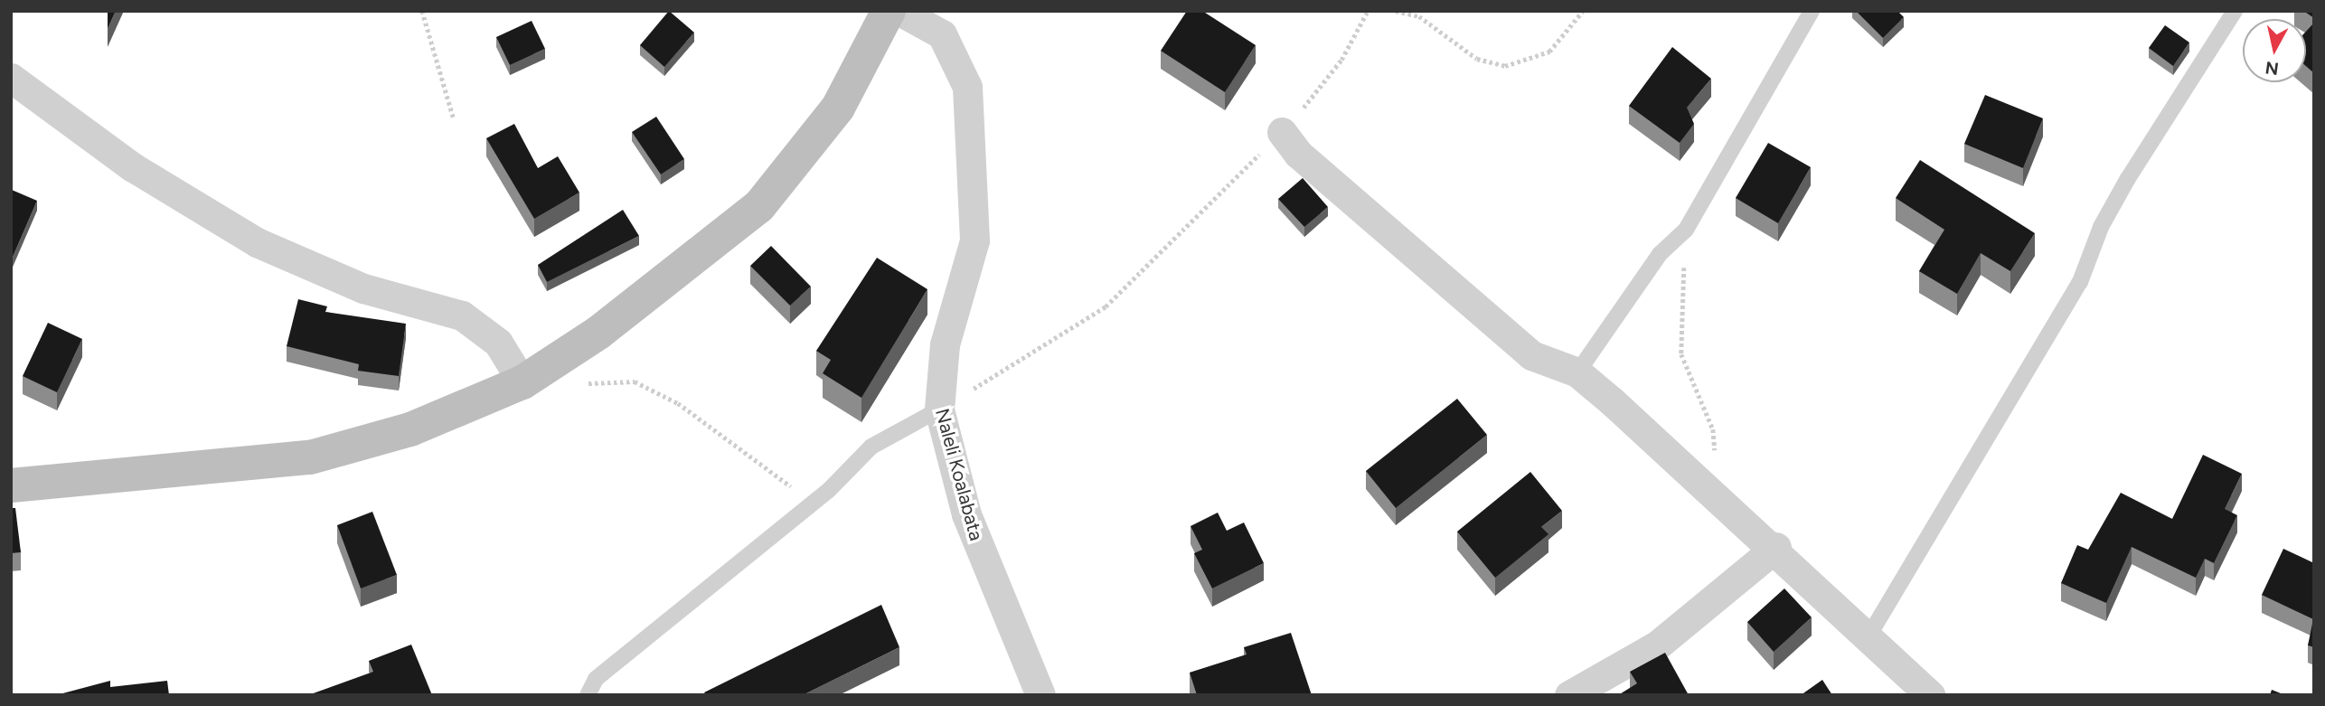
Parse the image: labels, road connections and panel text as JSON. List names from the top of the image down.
{
  "streets": {
    "street": ["Naleli Koalabata"]
  },
  "north": "bottom"
}
